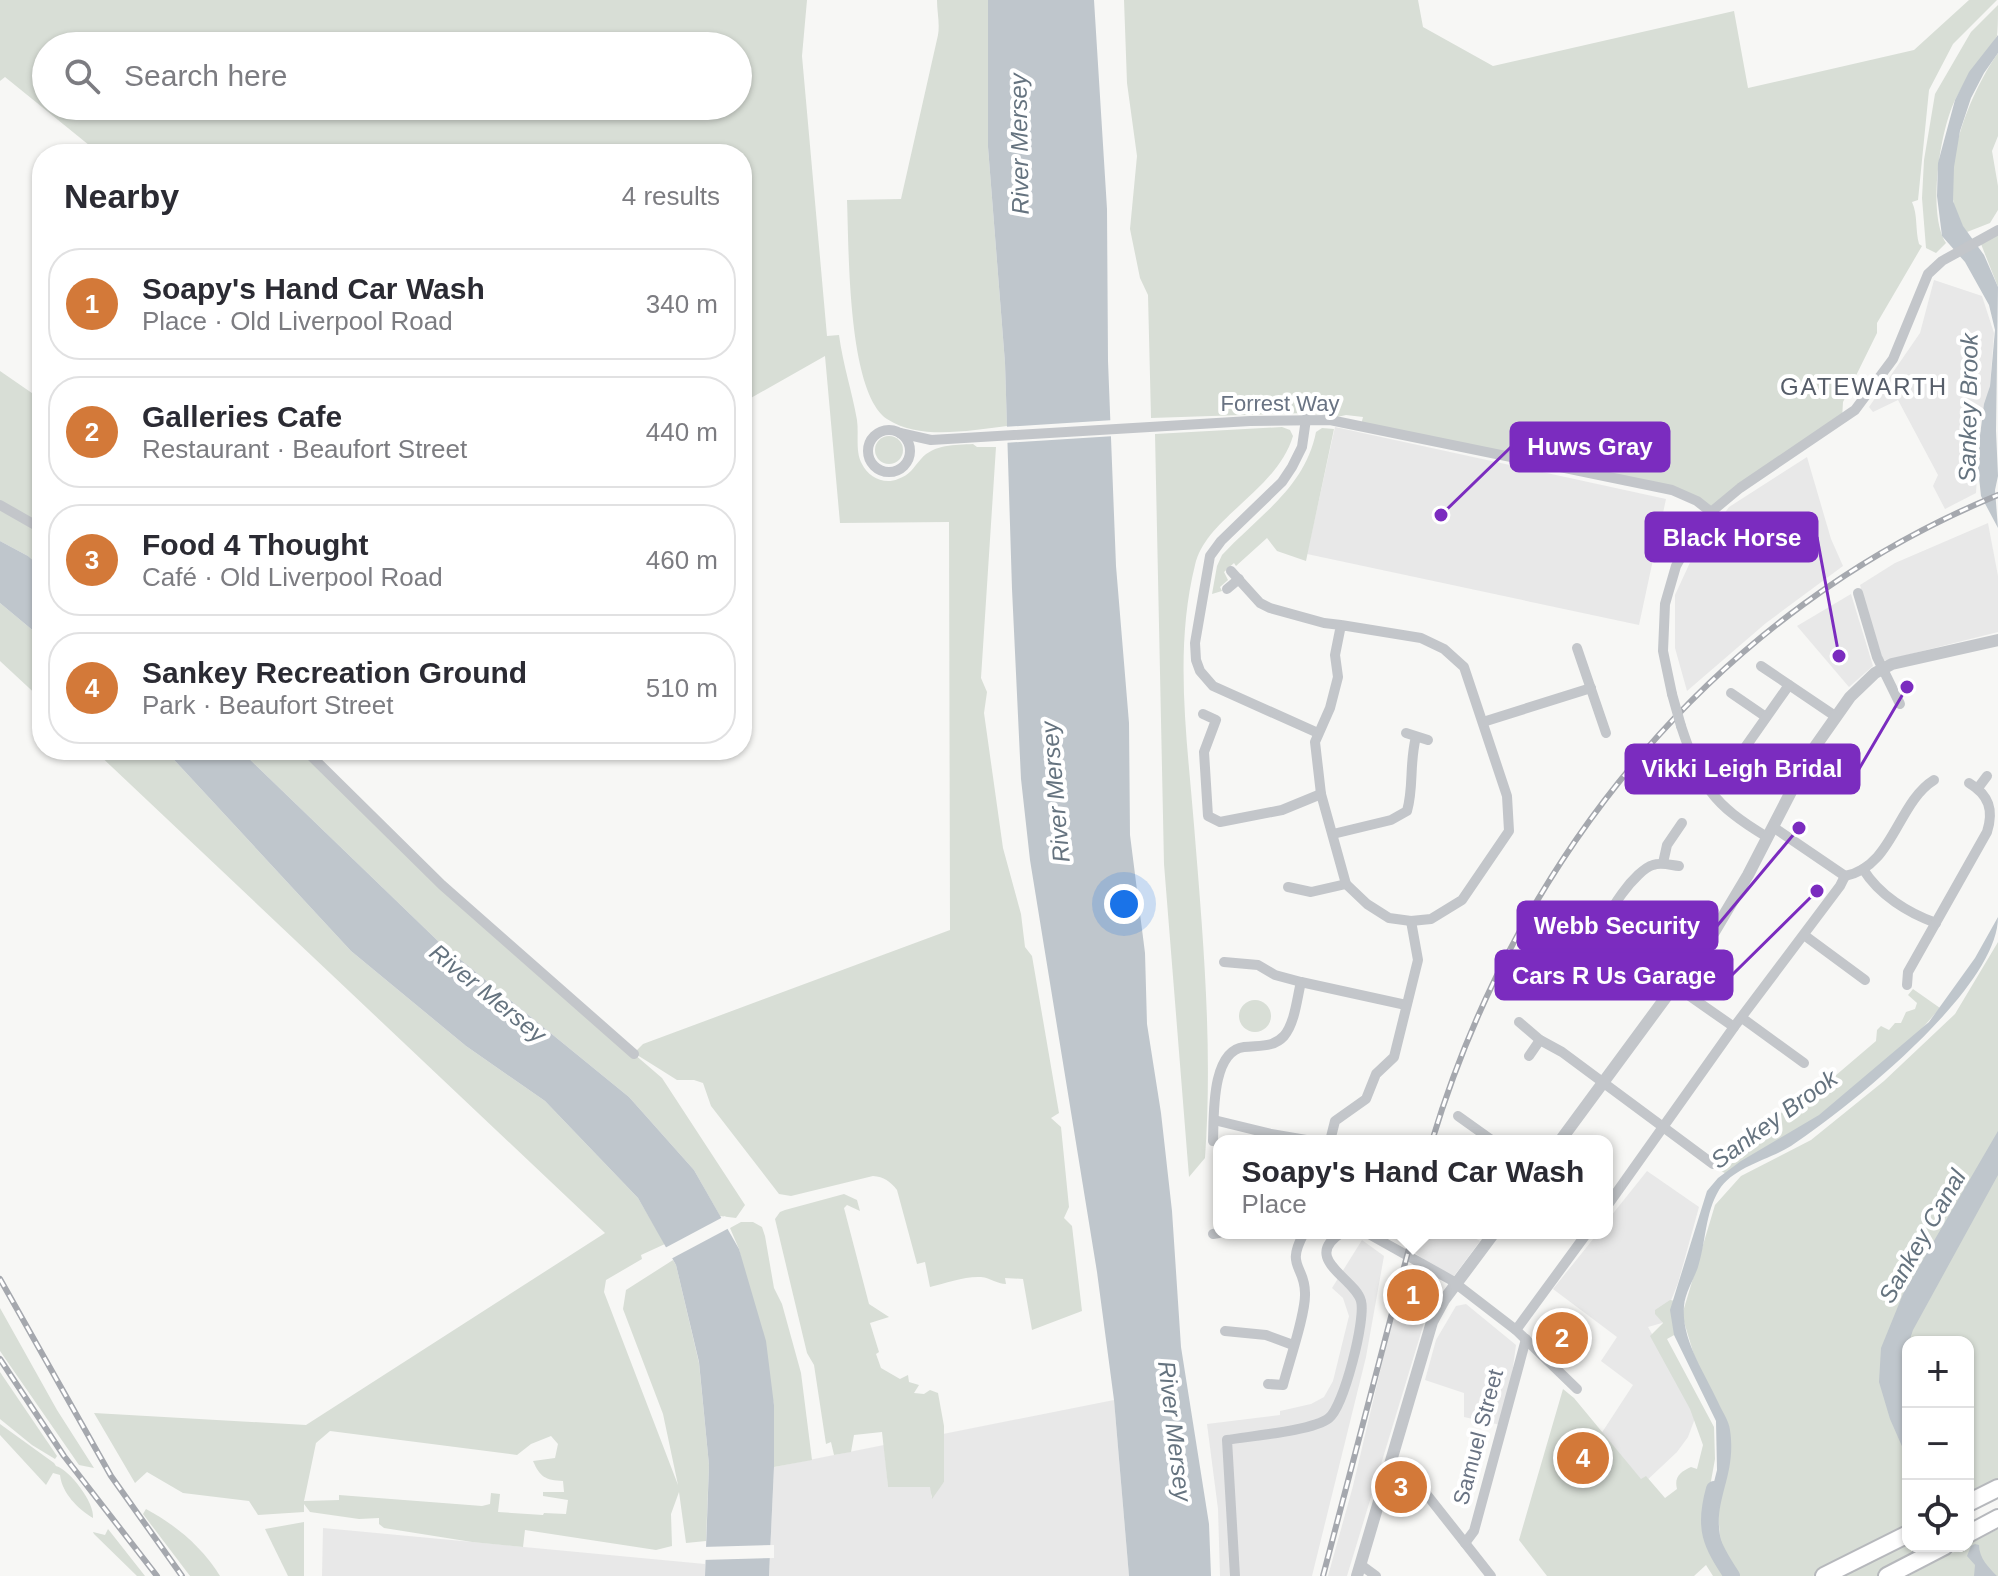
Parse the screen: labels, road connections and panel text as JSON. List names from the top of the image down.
{
  "streets": {
    "street": ["Forrest Way", "Samuel Street"]
  },
  "districts": ["GATEWARTH"],
  "water": ["River Mersey", "Sankey Brook", "Sankey Canal"],
  "places": [
    "Huws Gray",
    "Black Horse",
    "Vikki Leigh Bridal",
    "Webb Security",
    "Cars R Us Garage"
  ],
  "page": {
    "search": "Search here",
    "heading": ["Nearby", "4 results"],
    "list": [
      {
        "mark": "1",
        "name": "Soapy's Hand Car Wash",
        "note": "Place · Old Liverpool Road",
        "value": "340 m"
      },
      {
        "mark": "2",
        "name": "Galleries Cafe",
        "note": "Restaurant · Beaufort Street",
        "value": "440 m"
      },
      {
        "mark": "3",
        "name": "Food 4 Thought",
        "note": "Café · Old Liverpool Road",
        "value": "460 m"
      },
      {
        "mark": "4",
        "name": "Sankey Recreation Ground",
        "note": "Park · Beaufort Street",
        "value": "510 m"
      }
    ],
    "popup": ["Soapy's Hand Car Wash", "Place"],
    "pins": [
      "1",
      "2",
      "4",
      "3"
    ],
    "map_buttons": ["+", "−"]
  }
}
